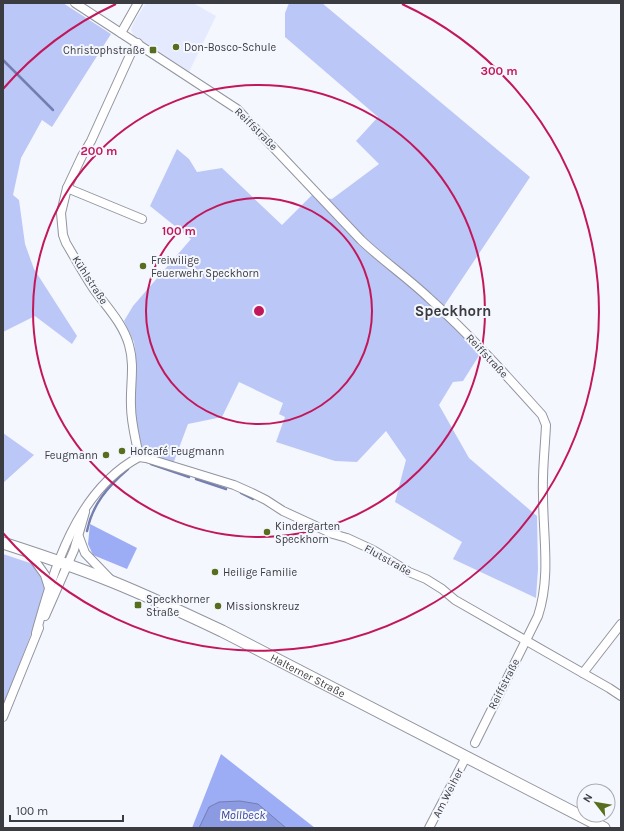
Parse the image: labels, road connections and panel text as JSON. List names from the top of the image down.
{
  "streets": {
    "main road": ["Halterner Straße"],
    "street": [
      "Reiffstraße",
      "Kühlstraße",
      "Flutstraße",
      "Am Weiher"
    ]
  },
  "crossings": [
    ["Reiffstraße", "Kühlstraße"],
    ["Reiffstraße", "Flutstraße"],
    ["Kühlstraße", "Flutstraße"],
    ["Halterner Straße", "Am Weiher"]
  ],
  "districts": ["Speckhorn"],
  "water": ["Mollbeck"],
  "places": {
    "other": [
      "Don-Bosco-Schule",
      "Freiwilige Feuerwehr Speckhorn",
      "Hofcafé Feugmann",
      "Feugmann",
      "Kindergarten Speckhorn",
      "Heilige Familie",
      "Missionskreuz"
    ],
    "transit": ["Christophstraße", "Speckhorner Straße"]
  },
  "scale_bar": "100 m",
  "north": "top left",
  "rings": ["300 m", "200 m", "100 m"]
}
